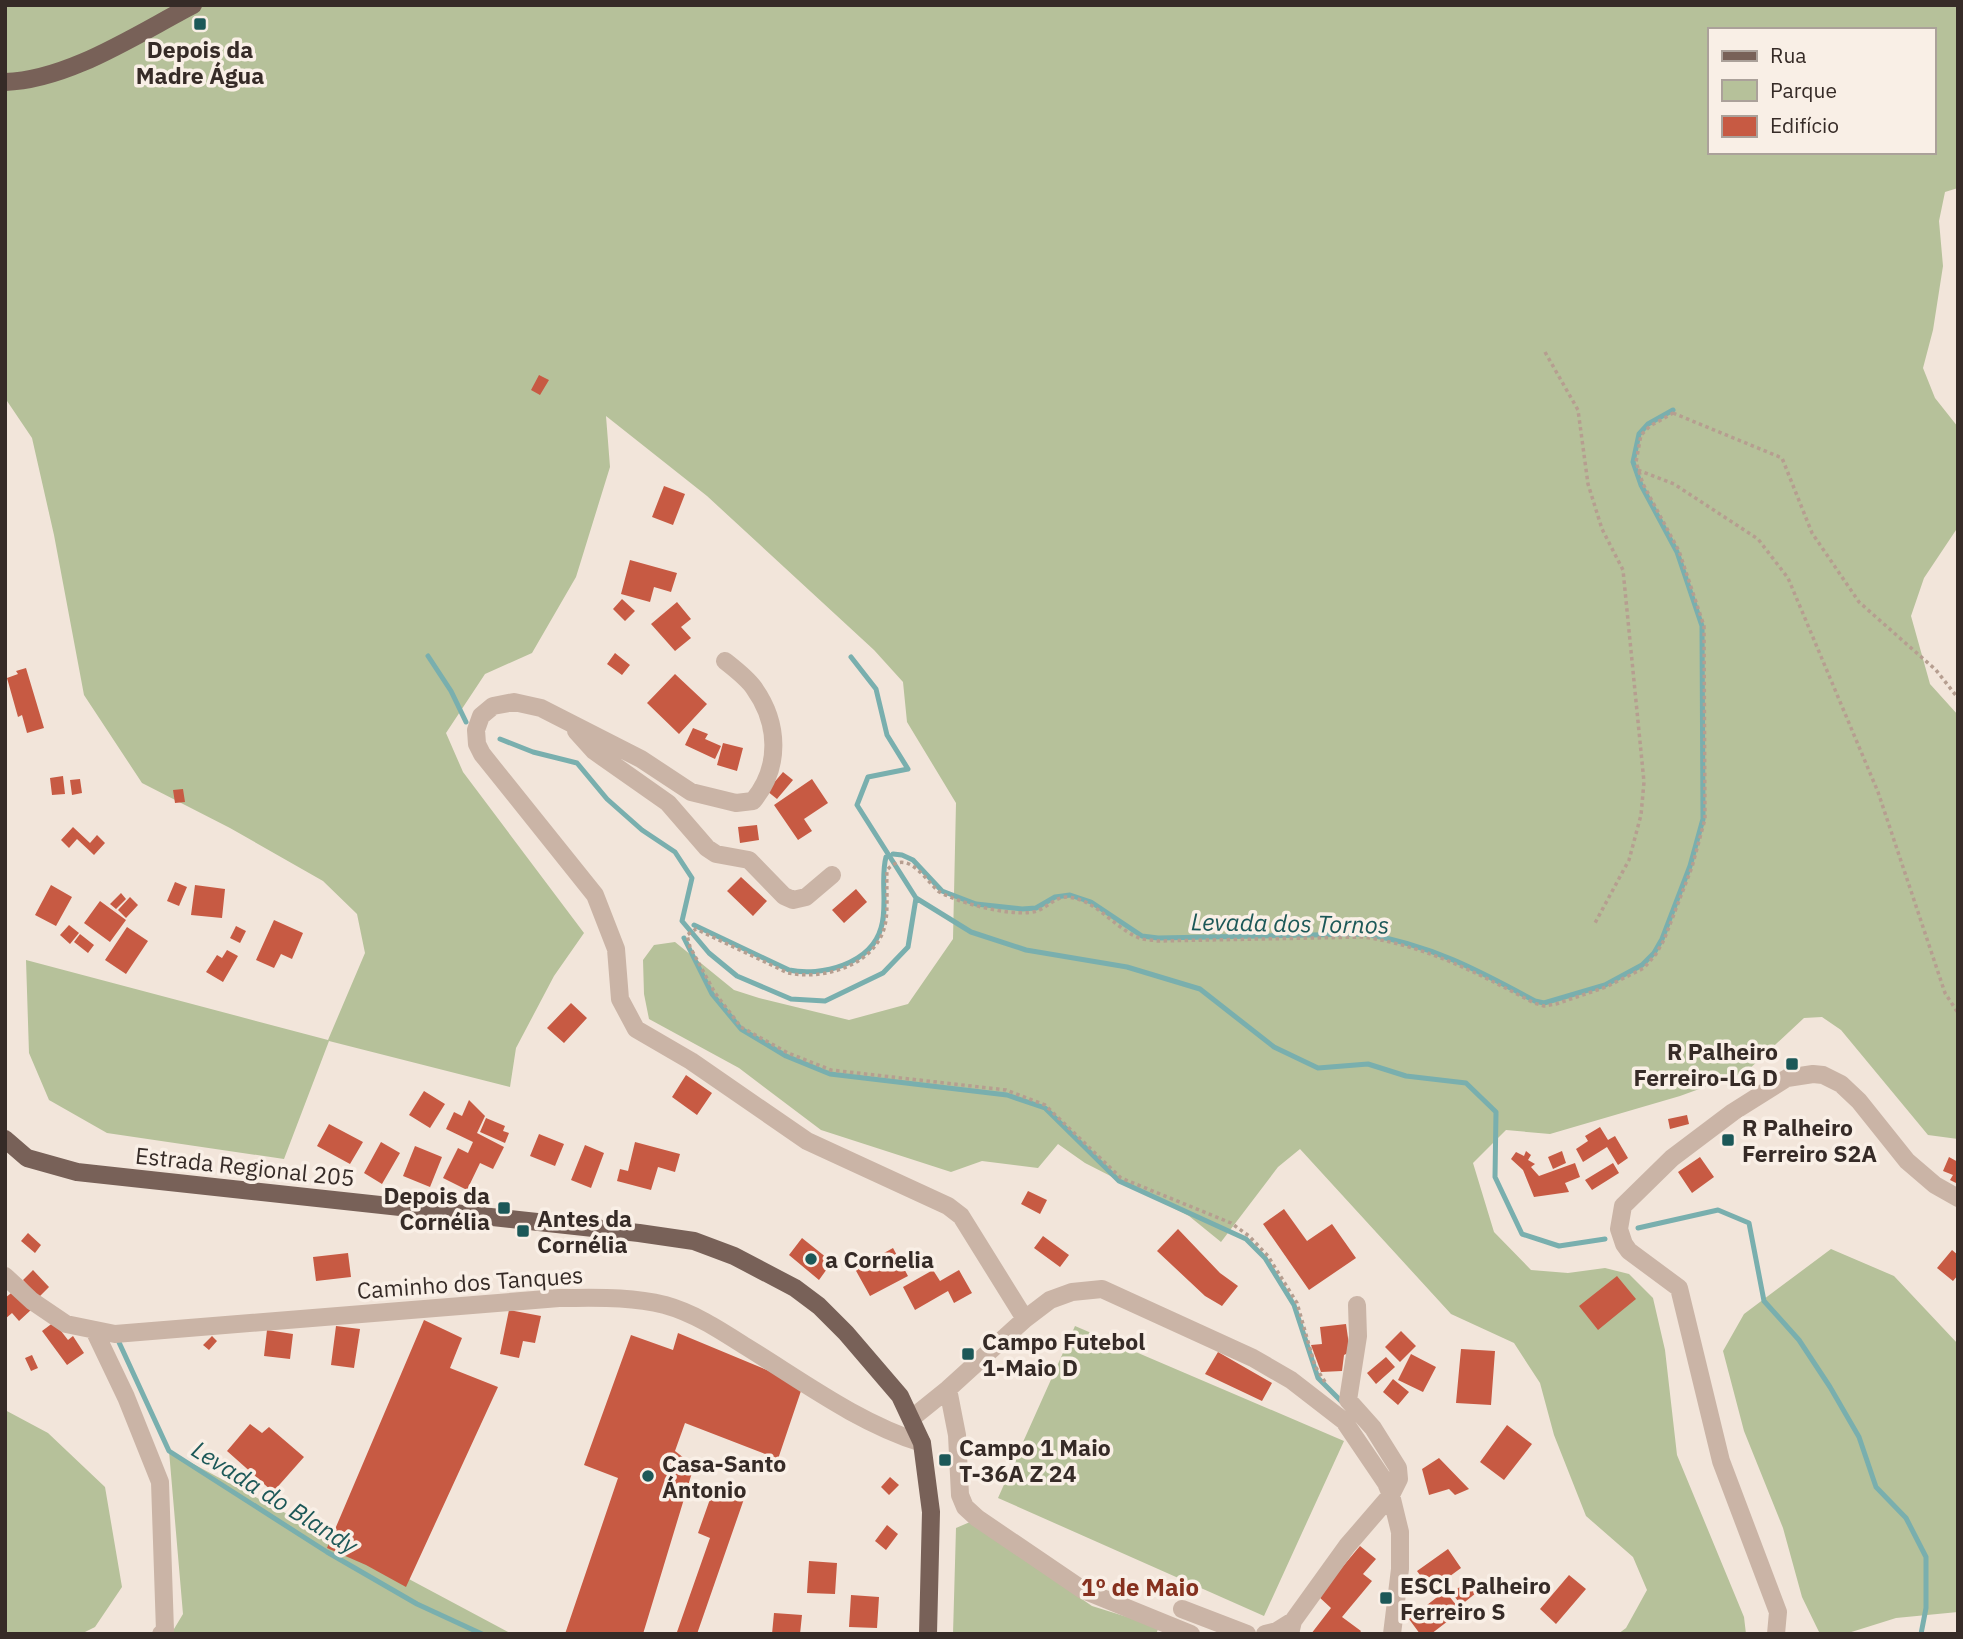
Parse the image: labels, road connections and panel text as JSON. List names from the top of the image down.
{
  "streets": {
    "main road": ["Estrada Regional 205"],
    "street": ["Caminho dos Tanques"]
  },
  "crossings": [
    ["Estrada Regional 205", "Caminho dos Tanques"]
  ],
  "districts": ["1º de Maio"],
  "water": ["Levada dos Tornos", "Levada do Blandy"],
  "places": {
    "transit": [
      "Depois da Madre Água",
      "R Palheiro Ferreiro-LG D",
      "R Palheiro Ferreiro S2A",
      "Depois da Cornélia",
      "Antes da Cornélia",
      "Campo Futebol 1-Maio D",
      "Campo 1 Maio T-36A Z 24",
      "ESCL Palheiro Ferreiro S"
    ],
    "other": ["a Cornelia", "Casa-Santo Ántonio"]
  },
  "legend": ["Rua", "Parque", "Edifício"]
}
